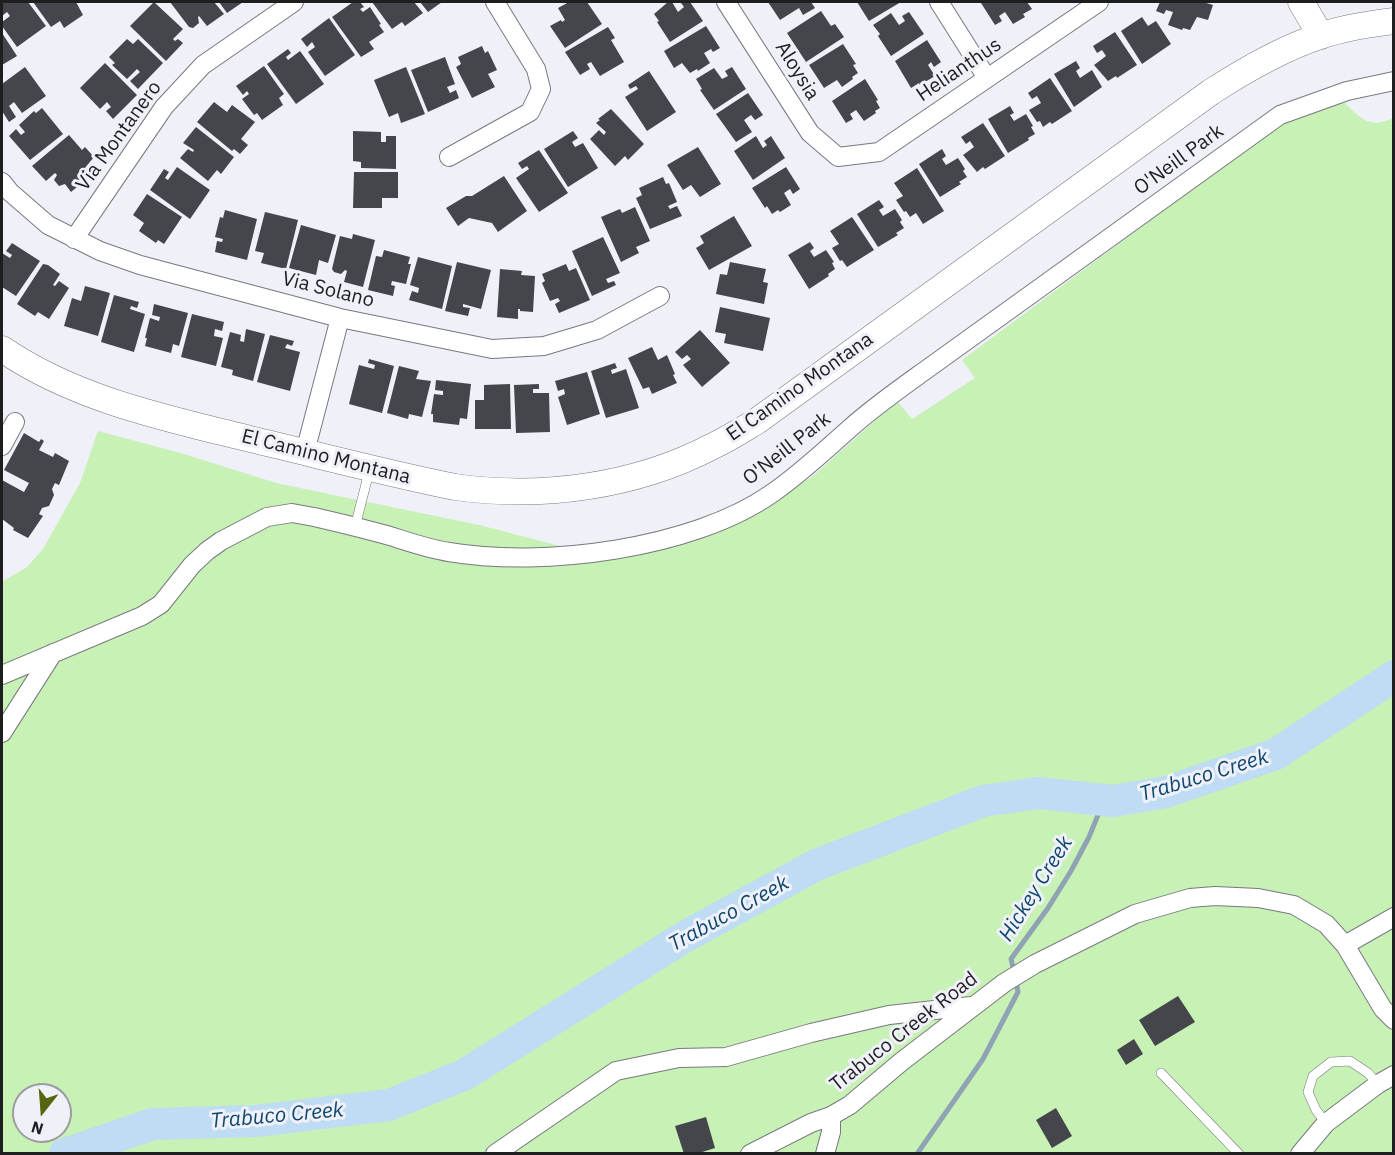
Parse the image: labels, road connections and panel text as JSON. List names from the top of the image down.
{
  "streets": {
    "street": [
      "Helianthus",
      "Aloysia",
      "Via Montanero",
      "O'Neill Park",
      "Via Solano",
      "El Camino Montana",
      "Trabuco Creek Road"
    ]
  },
  "crossings": [
    ["Helianthus", "Aloysia"],
    ["Via Montanero", "Via Solano"]
  ],
  "water": ["Trabuco Creek", "Hickey Creek"],
  "north": "bottom"
}
